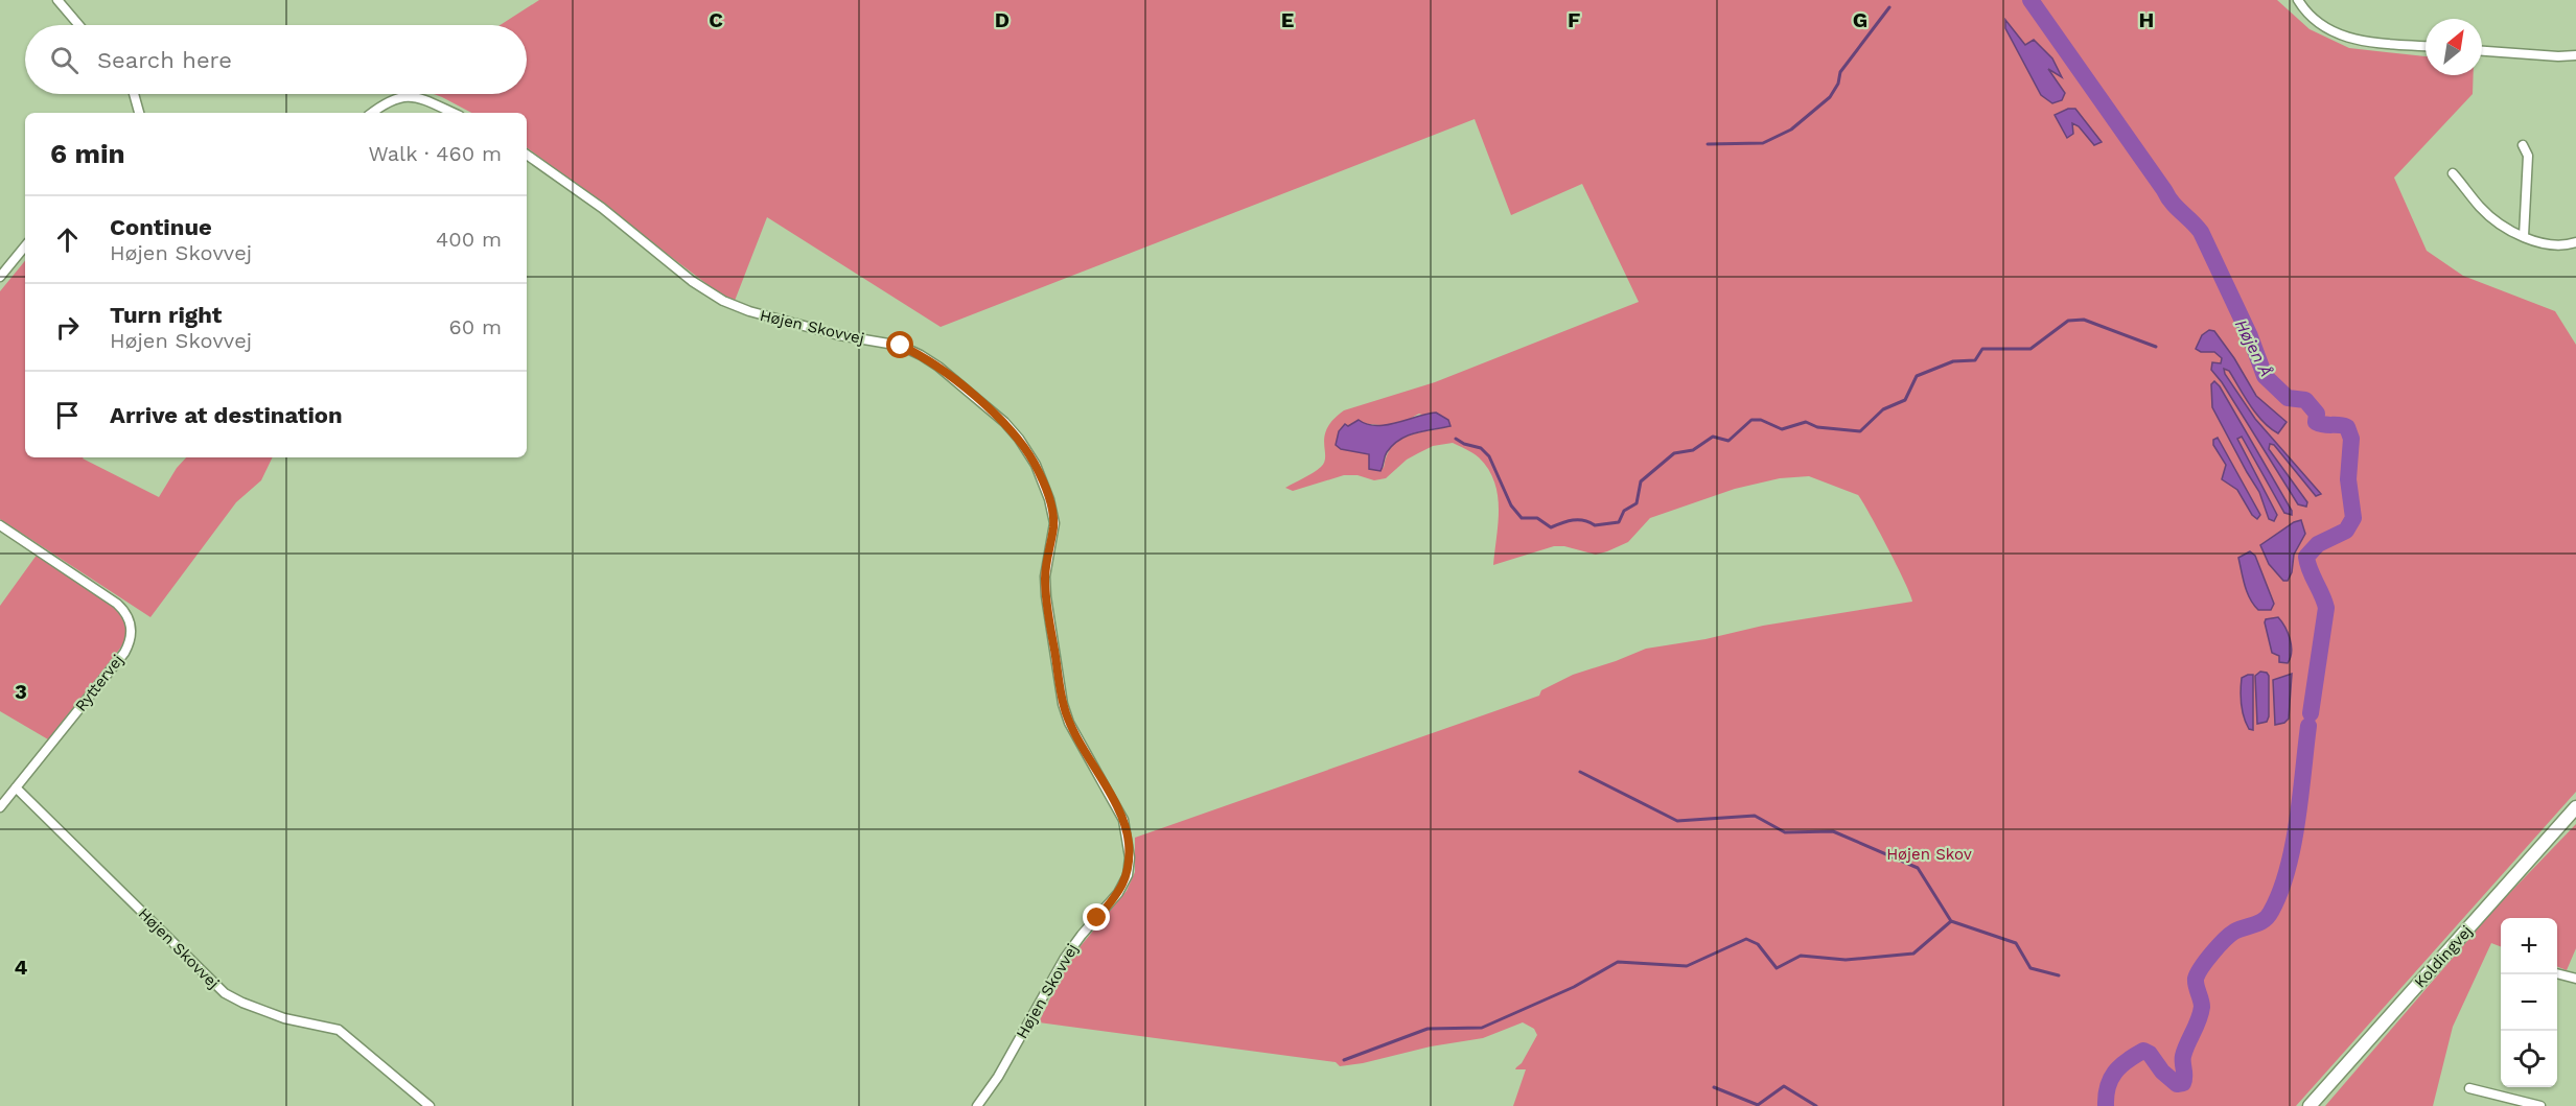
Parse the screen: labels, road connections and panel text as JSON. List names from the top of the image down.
{
  "streets": {
    "main road": ["Koldingvej"],
    "street": ["Højen Skovvej", "Ryttervej"]
  },
  "crossings": [
    ["Højen Skovvej", "Ryttervej"]
  ],
  "water": ["Højen Å"],
  "parks": ["Højen Skov"],
  "north": "top right",
  "page": {
    "search": "Search here",
    "heading": ["6 min", "Walk · 460 m"],
    "list": [
      ["Continue", "Højen Skovvej", "400 m"],
      ["Turn right", "Højen Skovvej", "60 m"],
      "Arrive at destination"
    ],
    "map_buttons": ["+", "−"]
  },
  "grid": {
    "columns": [
      "C",
      "D",
      "E",
      "F",
      "G",
      "H"
    ],
    "rows": ["3", "4"]
  }
}
